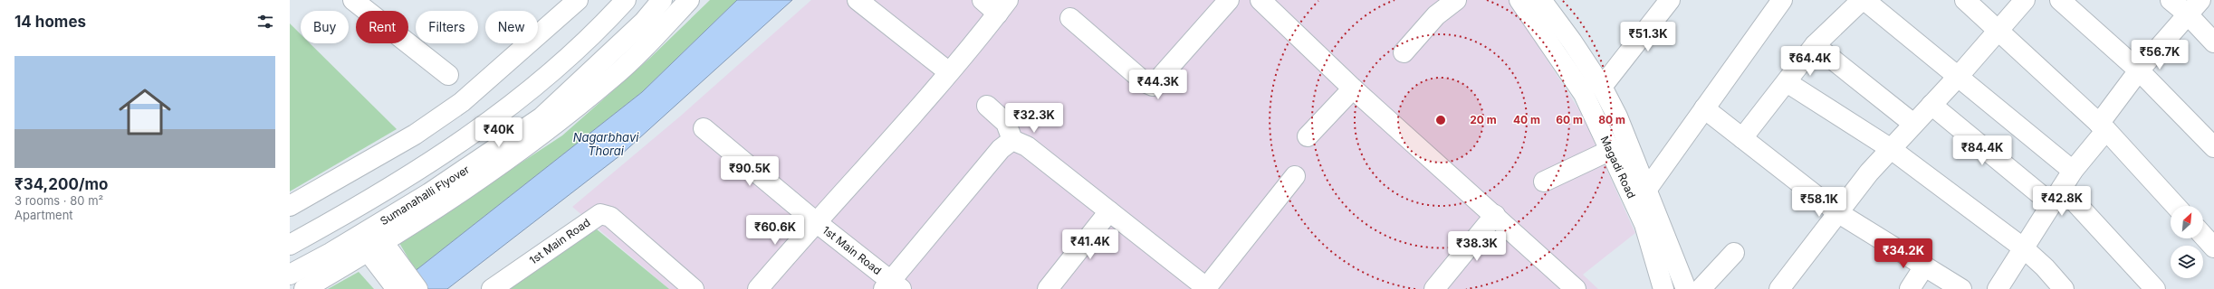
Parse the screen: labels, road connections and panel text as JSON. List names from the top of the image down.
{
  "streets": {
    "main road": ["Magadi Road", "Sumanahalli Flyover", "1st Main Road"]
  },
  "water": ["Nagarbhavi Thorai"],
  "north": "top right",
  "page": {
    "heading": "14 homes",
    "chip": [
      "Buy",
      "Rent",
      "Filters",
      "New"
    ],
    "price": [
      "₹51.3K",
      "₹56.7K",
      "₹64.4K",
      "₹44.3K",
      "₹32.3K",
      "₹40K",
      "₹84.4K",
      "₹90.5K",
      "₹42.8K",
      "₹58.1K",
      "₹60.6K",
      "₹41.4K",
      "₹38.3K",
      "₹34.2K"
    ],
    "list": [
      {
        "name": "₹34,200/mo",
        "note": "3 rooms · 80 m² · Apartment"
      }
    ]
  },
  "rings": [
    "20 m",
    "40 m",
    "60 m",
    "80 m"
  ]
}
